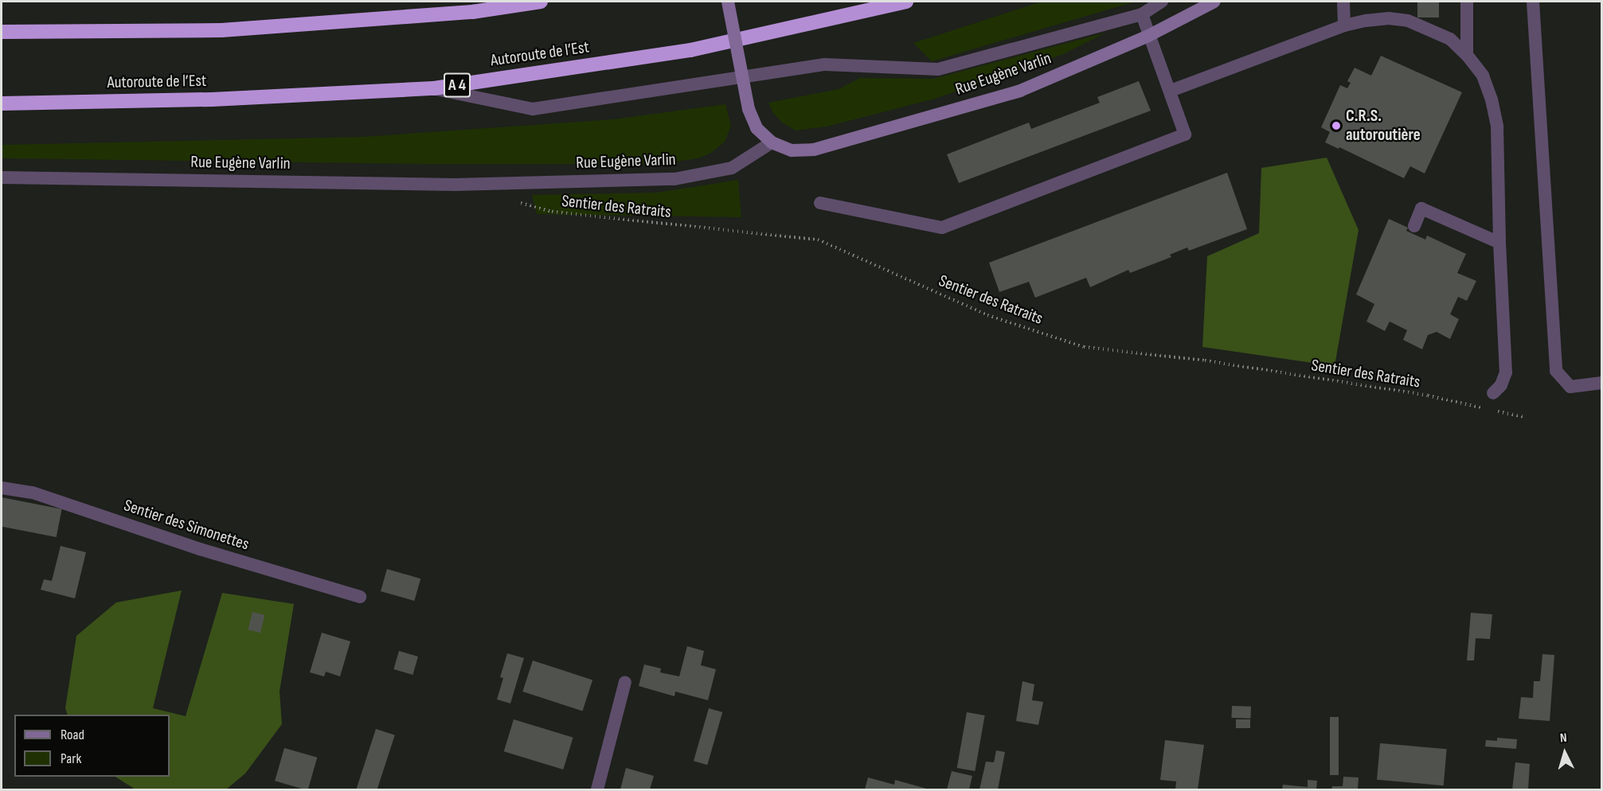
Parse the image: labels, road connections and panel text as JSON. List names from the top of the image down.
{
  "streets": {
    "highway": ["Autoroute de l’Est", "A 4"],
    "main road": ["Rue Eugène Varlin"],
    "street": ["Sentier des Simonettes"],
    "path": ["Sentier des Ratraits"]
  },
  "places": ["C.R.S. autoroutière"],
  "legend": ["Road", "Park"],
  "north": "top"
}
